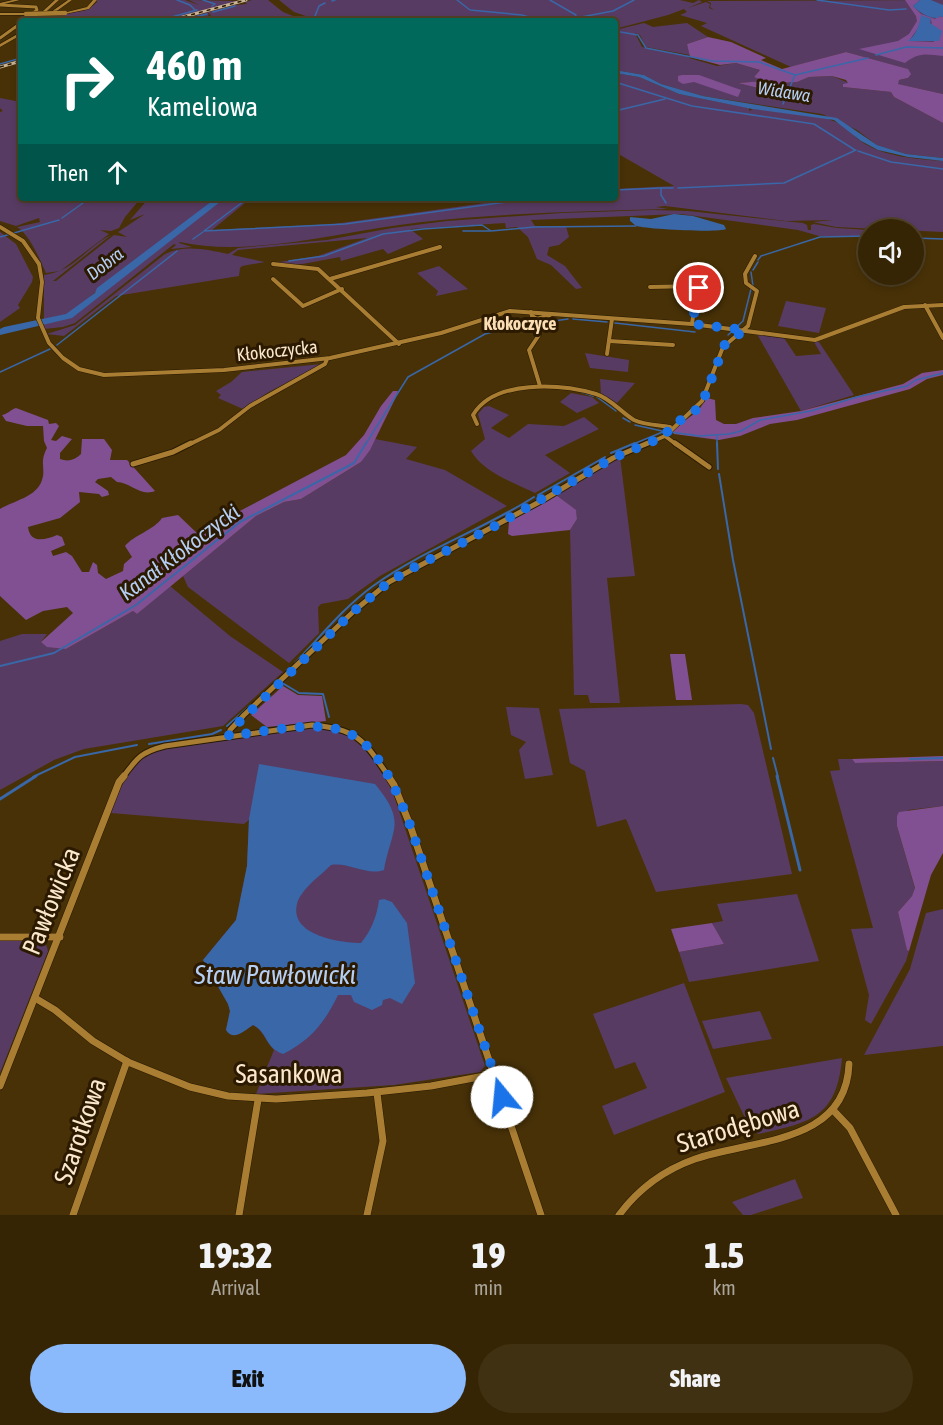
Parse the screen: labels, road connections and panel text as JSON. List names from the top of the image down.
{
  "streets": {
    "street": [
      "Kłokoczycka",
      "Pawłowicka",
      "Sasankowa",
      "Starodębowa",
      "Szarotkowa"
    ]
  },
  "crossings": [
    ["Pawłowicka", "Sasankowa"],
    ["Sasankowa", "Szarotkowa"]
  ],
  "districts": ["Kłokoczyce"],
  "water": [
    "Widawa",
    "Dobra",
    "Kanał Kłokoczycki",
    "Staw Pawłowicki"
  ],
  "page": {
    "turn": ["460 m", "Kameliowa"],
    "then": "Then",
    "eta": [
      "19:32",
      "Arrival",
      "19",
      "min",
      "1.5",
      "km"
    ],
    "buttons": ["Exit", "Share"]
  }
}
